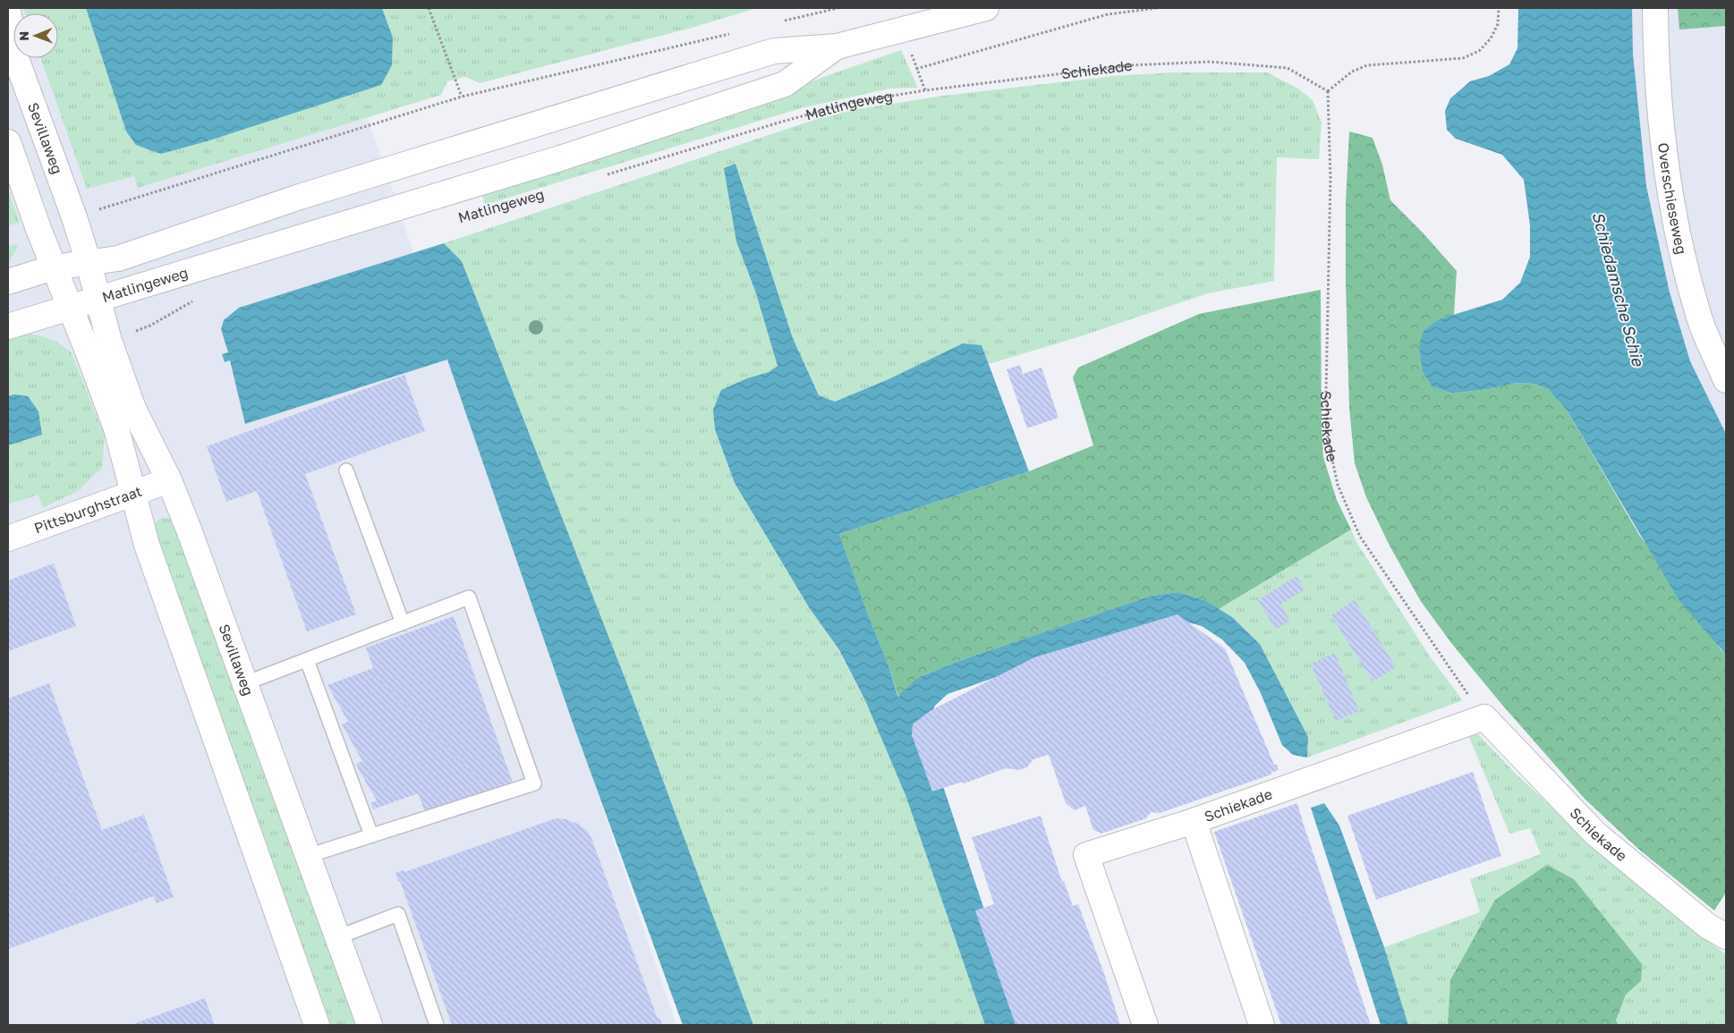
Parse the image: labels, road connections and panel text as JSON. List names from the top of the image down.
{
  "streets": {
    "street": [
      "Schiekade",
      "Matlingeweg",
      "Sevillaweg",
      "Overschieseweg",
      "Pittsburghstraat"
    ]
  },
  "crossings": [
    ["Schiekade", "Matlingeweg"],
    ["Matlingeweg", "Sevillaweg"],
    ["Sevillaweg", "Pittsburghstraat"]
  ],
  "water": ["Schiedamsche Schie"],
  "north": "left"
}
